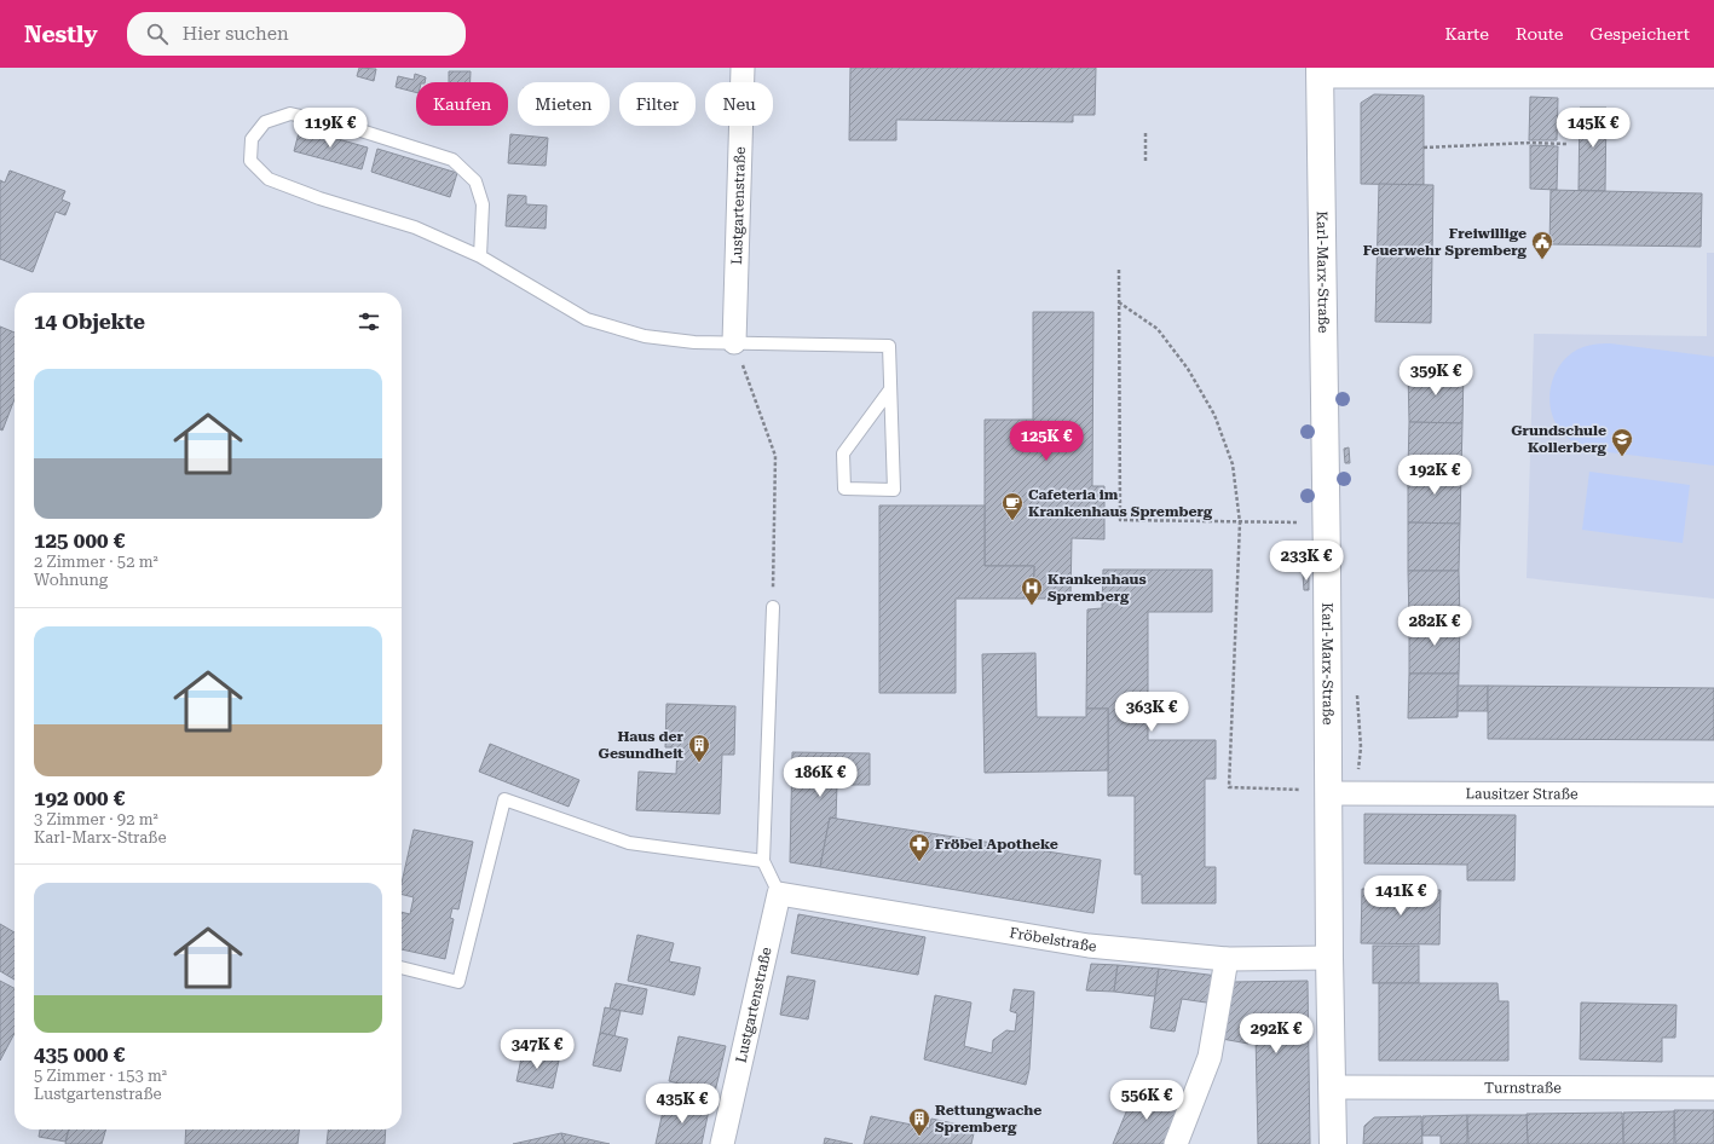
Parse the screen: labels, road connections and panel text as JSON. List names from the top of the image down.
{
  "streets": {
    "main road": ["Karl-Marx-Straße"],
    "street": [
      "Lustgartenstraße",
      "Lausitzer Straße",
      "Fröbelstraße",
      "Turnstraße"
    ]
  },
  "crossings": [
    ["Lustgartenstraße", "Fröbelstraße"],
    ["Karl-Marx-Straße", "Lausitzer Straße"],
    ["Karl-Marx-Straße", "Fröbelstraße"],
    ["Karl-Marx-Straße", "Turnstraße"]
  ],
  "places": {
    "public building": ["Freiwillige Feuerwehr Spremberg"],
    "school or university": ["Grundschule Kollerberg"],
    "cafe": ["Cafeteria im Krankenhaus Spremberg"],
    "hospital": ["Krankenhaus Spremberg"],
    "building": ["Haus der Gesundheit", "Rettungwache Spremberg"],
    "pharmacy": ["Fröbel Apotheke"]
  },
  "page": {
    "header": "Nestly",
    "search": "Hier suchen",
    "nav": ["Karte", "Route", "Gespeichert"],
    "chip": [
      "Kaufen",
      "Mieten",
      "Filter",
      "Neu"
    ],
    "price": [
      "119K €",
      "145K €",
      "359K €",
      "125K €",
      "192K €",
      "233K €",
      "282K €",
      "363K €",
      "186K €",
      "141K €",
      "292K €",
      "347K €",
      "556K €",
      "435K €"
    ],
    "heading": "14 Objekte",
    "list": [
      {
        "name": "125 000 €",
        "note": "2 Zimmer · 52 m² · Wohnung"
      },
      {
        "name": "192 000 €",
        "note": "3 Zimmer · 92 m² · Karl-Marx-Straße"
      },
      {
        "name": "435 000 €",
        "note": "5 Zimmer · 153 m² · Lustgartenstraße"
      }
    ]
  }
}
